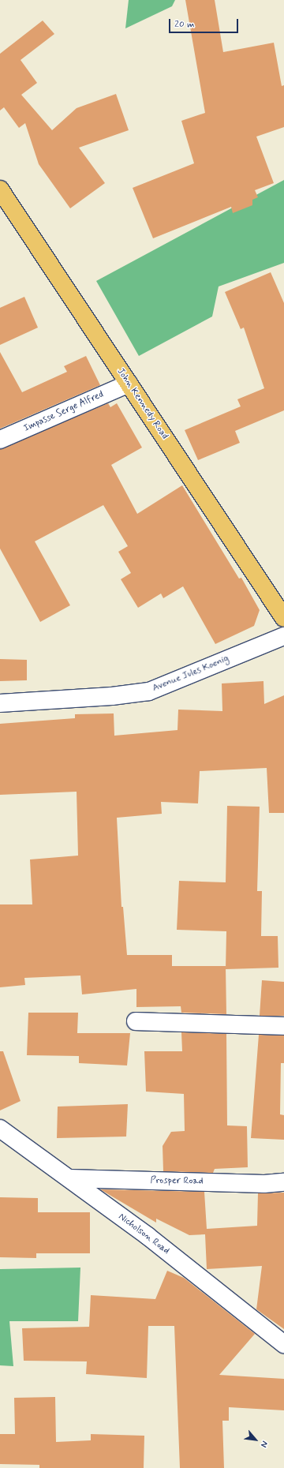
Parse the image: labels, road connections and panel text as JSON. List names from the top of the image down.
{
  "streets": {
    "main road": ["John Kennedy Road"],
    "street": [
      "Impasse Serge Alfred",
      "Avenue Jules Koenig",
      "Prosper Road",
      "Nicholson Road"
    ]
  },
  "crossings": [
    ["John Kennedy Road", "Impasse Serge Alfred"],
    ["Prosper Road", "Nicholson Road"]
  ],
  "scale_bar": "20 m",
  "north": "bottom right"
}
